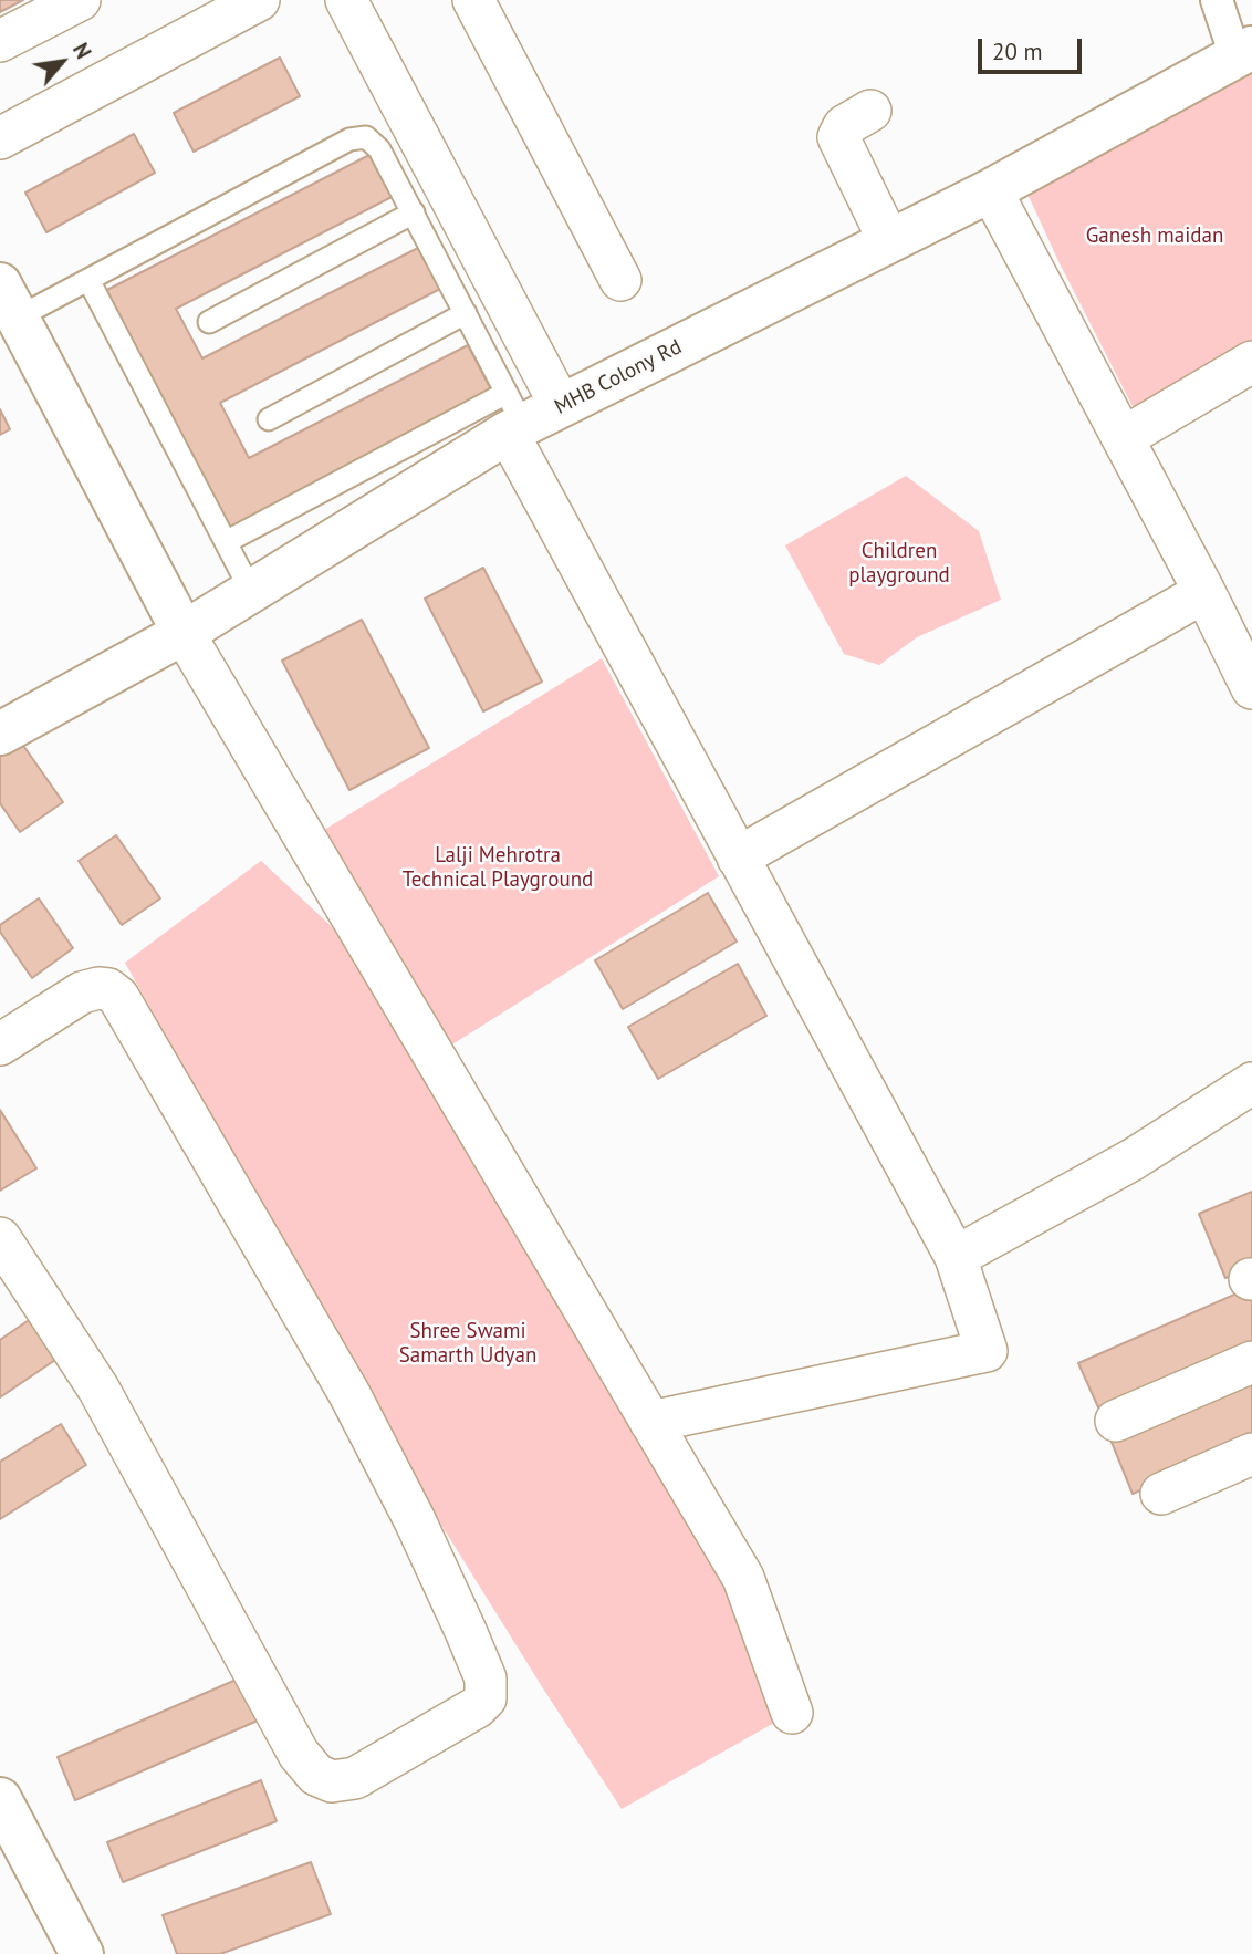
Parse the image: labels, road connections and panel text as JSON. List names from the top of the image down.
{
  "streets": {
    "street": ["MHB Colony Rd"]
  },
  "parks": [
    "Ganesh maidan",
    "Children playground",
    "Lalji Mehrotra Technical Playground",
    "Shree Swami Samarth Udyan"
  ],
  "scale_bar": "20 m",
  "north": "top right"
}
